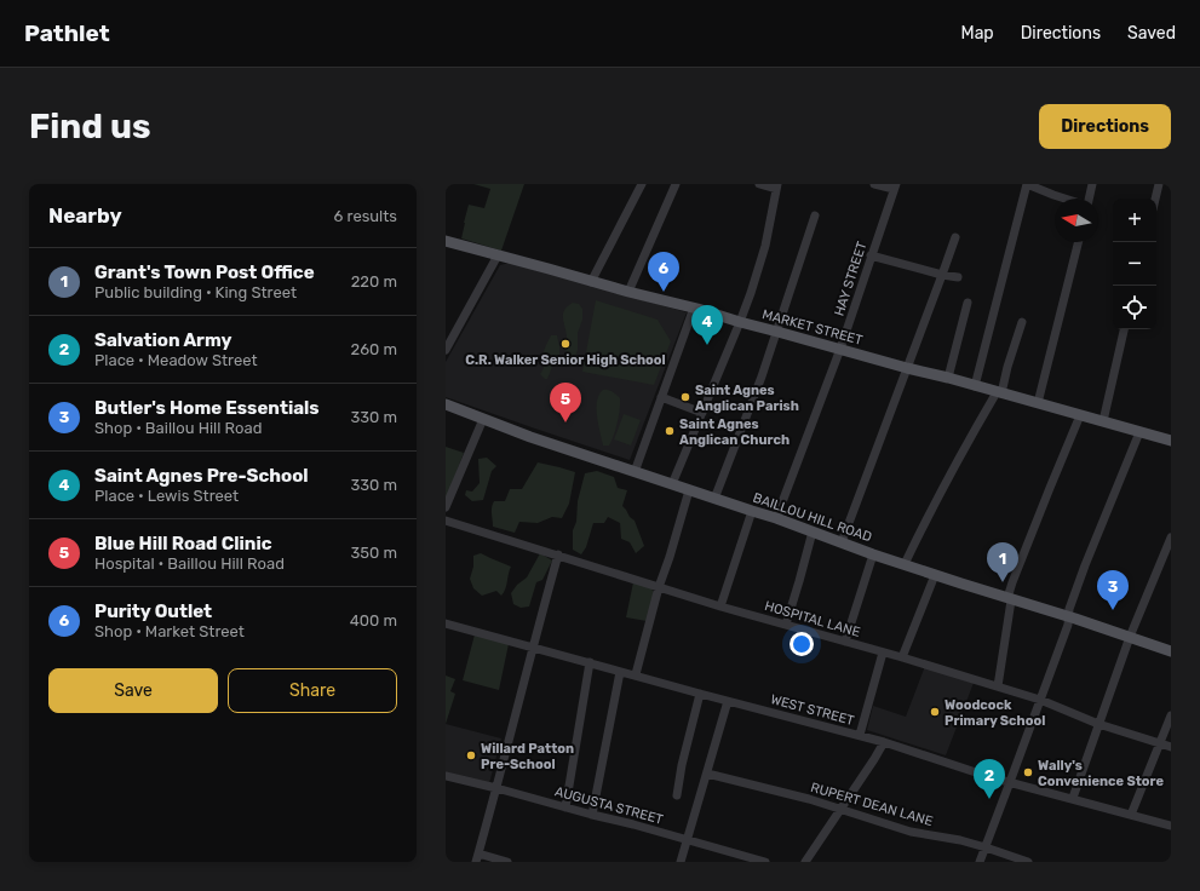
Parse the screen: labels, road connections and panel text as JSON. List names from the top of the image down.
{
  "streets": {
    "main road": ["MARKET STREET", "BAILLOU HILL ROAD"],
    "street": [
      "HAY STREET",
      "HOSPITAL LANE",
      "WEST STREET",
      "RUPERT DEAN LANE",
      "AUGUSTA STREET"
    ]
  },
  "crossings": [
    ["HAY STREET", "MARKET STREET"],
    ["HAY STREET", "BAILLOU HILL ROAD"]
  ],
  "places": [
    "C.R. Walker Senior High School",
    "Saint Agnes Anglican Parish",
    "Saint Agnes Anglican Church",
    "Woodcock Primary School",
    "Willard Patton Pre-School",
    "Wally's Convenience Store"
  ],
  "north": "left",
  "page": {
    "header": "Pathlet",
    "nav": ["Map", "Directions", "Saved"],
    "buttons": [
      "Directions",
      ["Save", "Share"]
    ],
    "title": "Find us",
    "heading": ["Nearby", "6 results"],
    "map_buttons": ["+", "−"],
    "list": [
      {
        "mark": "1",
        "name": "Grant's Town Post Office",
        "note": "Public building · King Street",
        "value": "220 m"
      },
      {
        "mark": "2",
        "name": "Salvation Army",
        "note": "Place · Meadow Street",
        "value": "260 m"
      },
      {
        "mark": "3",
        "name": "Butler's Home Essentials",
        "note": "Shop · Baillou Hill Road",
        "value": "330 m"
      },
      {
        "mark": "4",
        "name": "Saint Agnes Pre-School",
        "note": "Place · Lewis Street",
        "value": "330 m"
      },
      {
        "mark": "5",
        "name": "Blue Hill Road Clinic",
        "note": "Hospital · Baillou Hill Road",
        "value": "350 m"
      },
      {
        "mark": "6",
        "name": "Purity Outlet",
        "note": "Shop · Market Street",
        "value": "400 m"
      }
    ],
    "pins": [
      "6",
      "4",
      "5",
      "1",
      "3",
      "2"
    ]
  }
}
